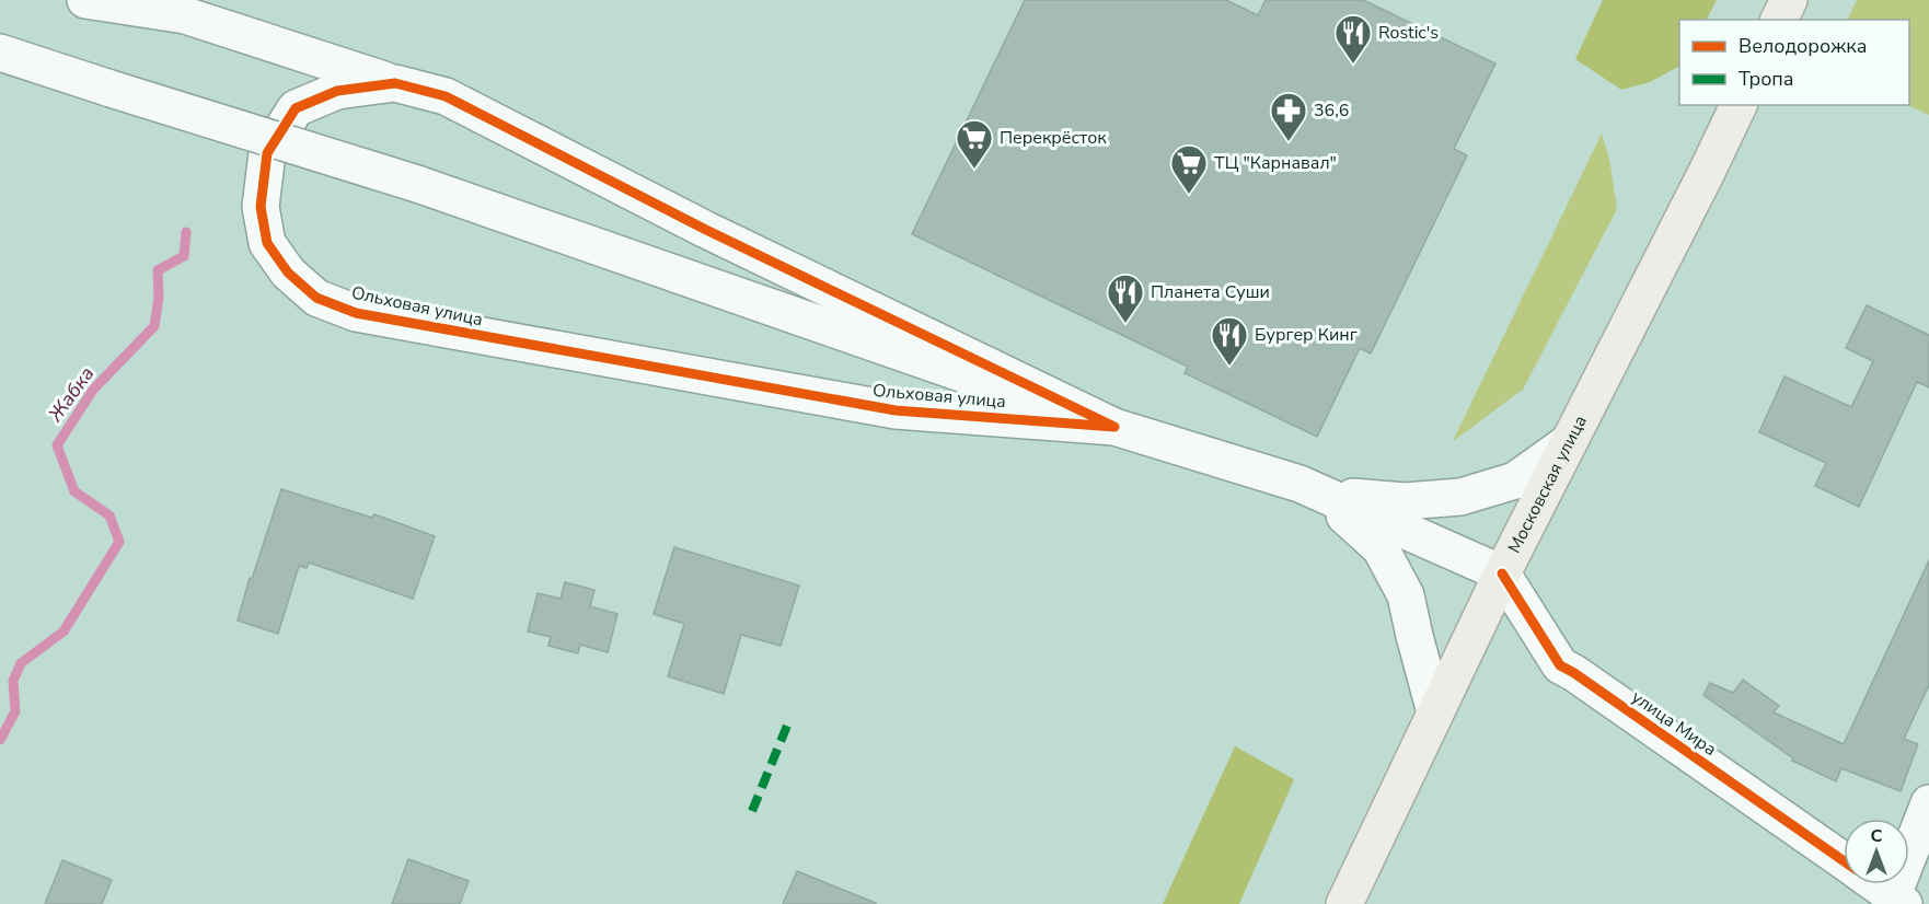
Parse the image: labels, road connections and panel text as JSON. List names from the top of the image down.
{
  "streets": {
    "main road": ["Московская улица"],
    "street": ["Ольховая улица", "улица Мира"]
  },
  "crossings": [
    ["Ольховая улица", "Московская улица"],
    ["Ольховая улица", "улица Мира"],
    ["Московская улица", "улица Мира"]
  ],
  "water": ["Жабка"],
  "places": {
    "restaurant": ["Rostic's", "Планета Суши", "Бургер Кинг"],
    "pharmacy": ["36,6"],
    "supermarket": ["Перекрёсток", "ТЦ \"Карнавал\""]
  },
  "legend": ["Велодорожка", "Тропа"],
  "north": "top"
}
